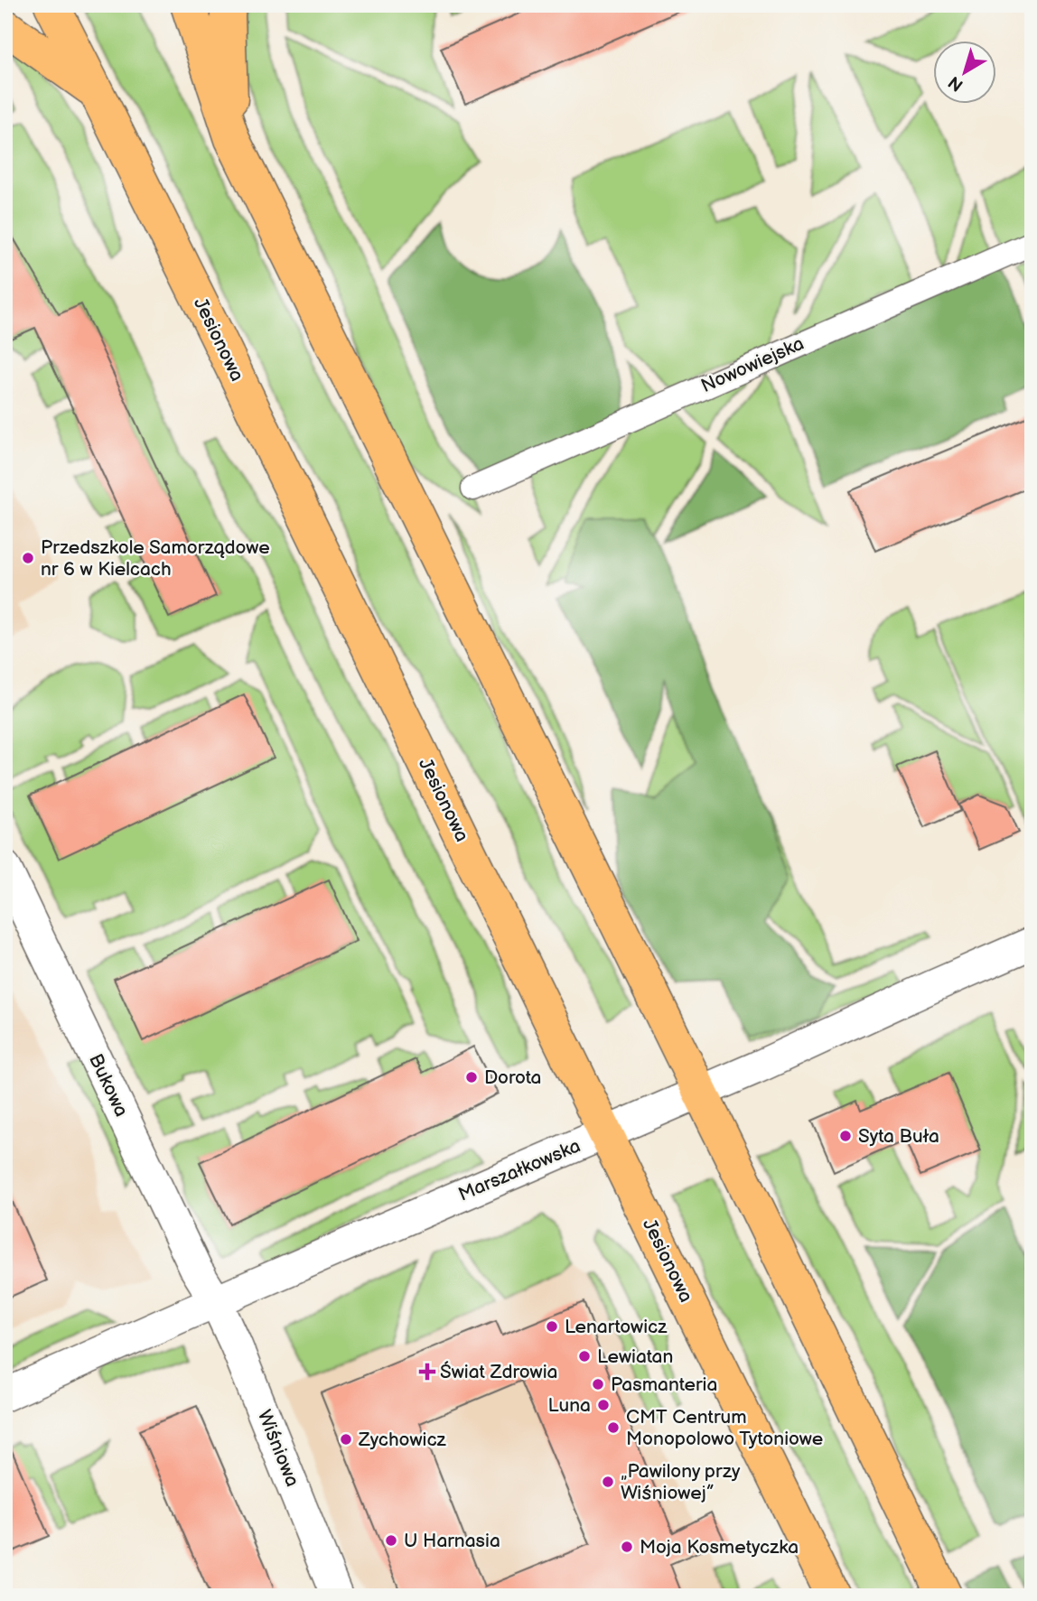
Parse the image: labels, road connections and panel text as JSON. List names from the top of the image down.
{
  "streets": {
    "main road": ["Jesionowa"],
    "street": [
      "Nowowiejska",
      "Bukowa",
      "Marszałkowska",
      "Wiśniowa"
    ]
  },
  "crossings": [
    ["Jesionowa", "Marszałkowska"],
    ["Bukowa", "Marszałkowska"],
    ["Bukowa", "Wiśniowa"],
    ["Marszałkowska", "Wiśniowa"]
  ],
  "places": {
    "other": [
      "Przedszkole Samorządowe nr 6 w Kielcach",
      "Dorota",
      "Syta Buła",
      "Lenartowicz",
      "Lewiatan",
      "Pasmanteria",
      "Luna",
      "CMT Centrum Monopolowo Tytoniowe",
      "Zychowicz",
      "„Pawilony przy Wiśniowej”",
      "U Harnasia",
      "Moja Kosmetyczka"
    ],
    "health": ["Świat Zdrowia"]
  },
  "north": "bottom left"
}
